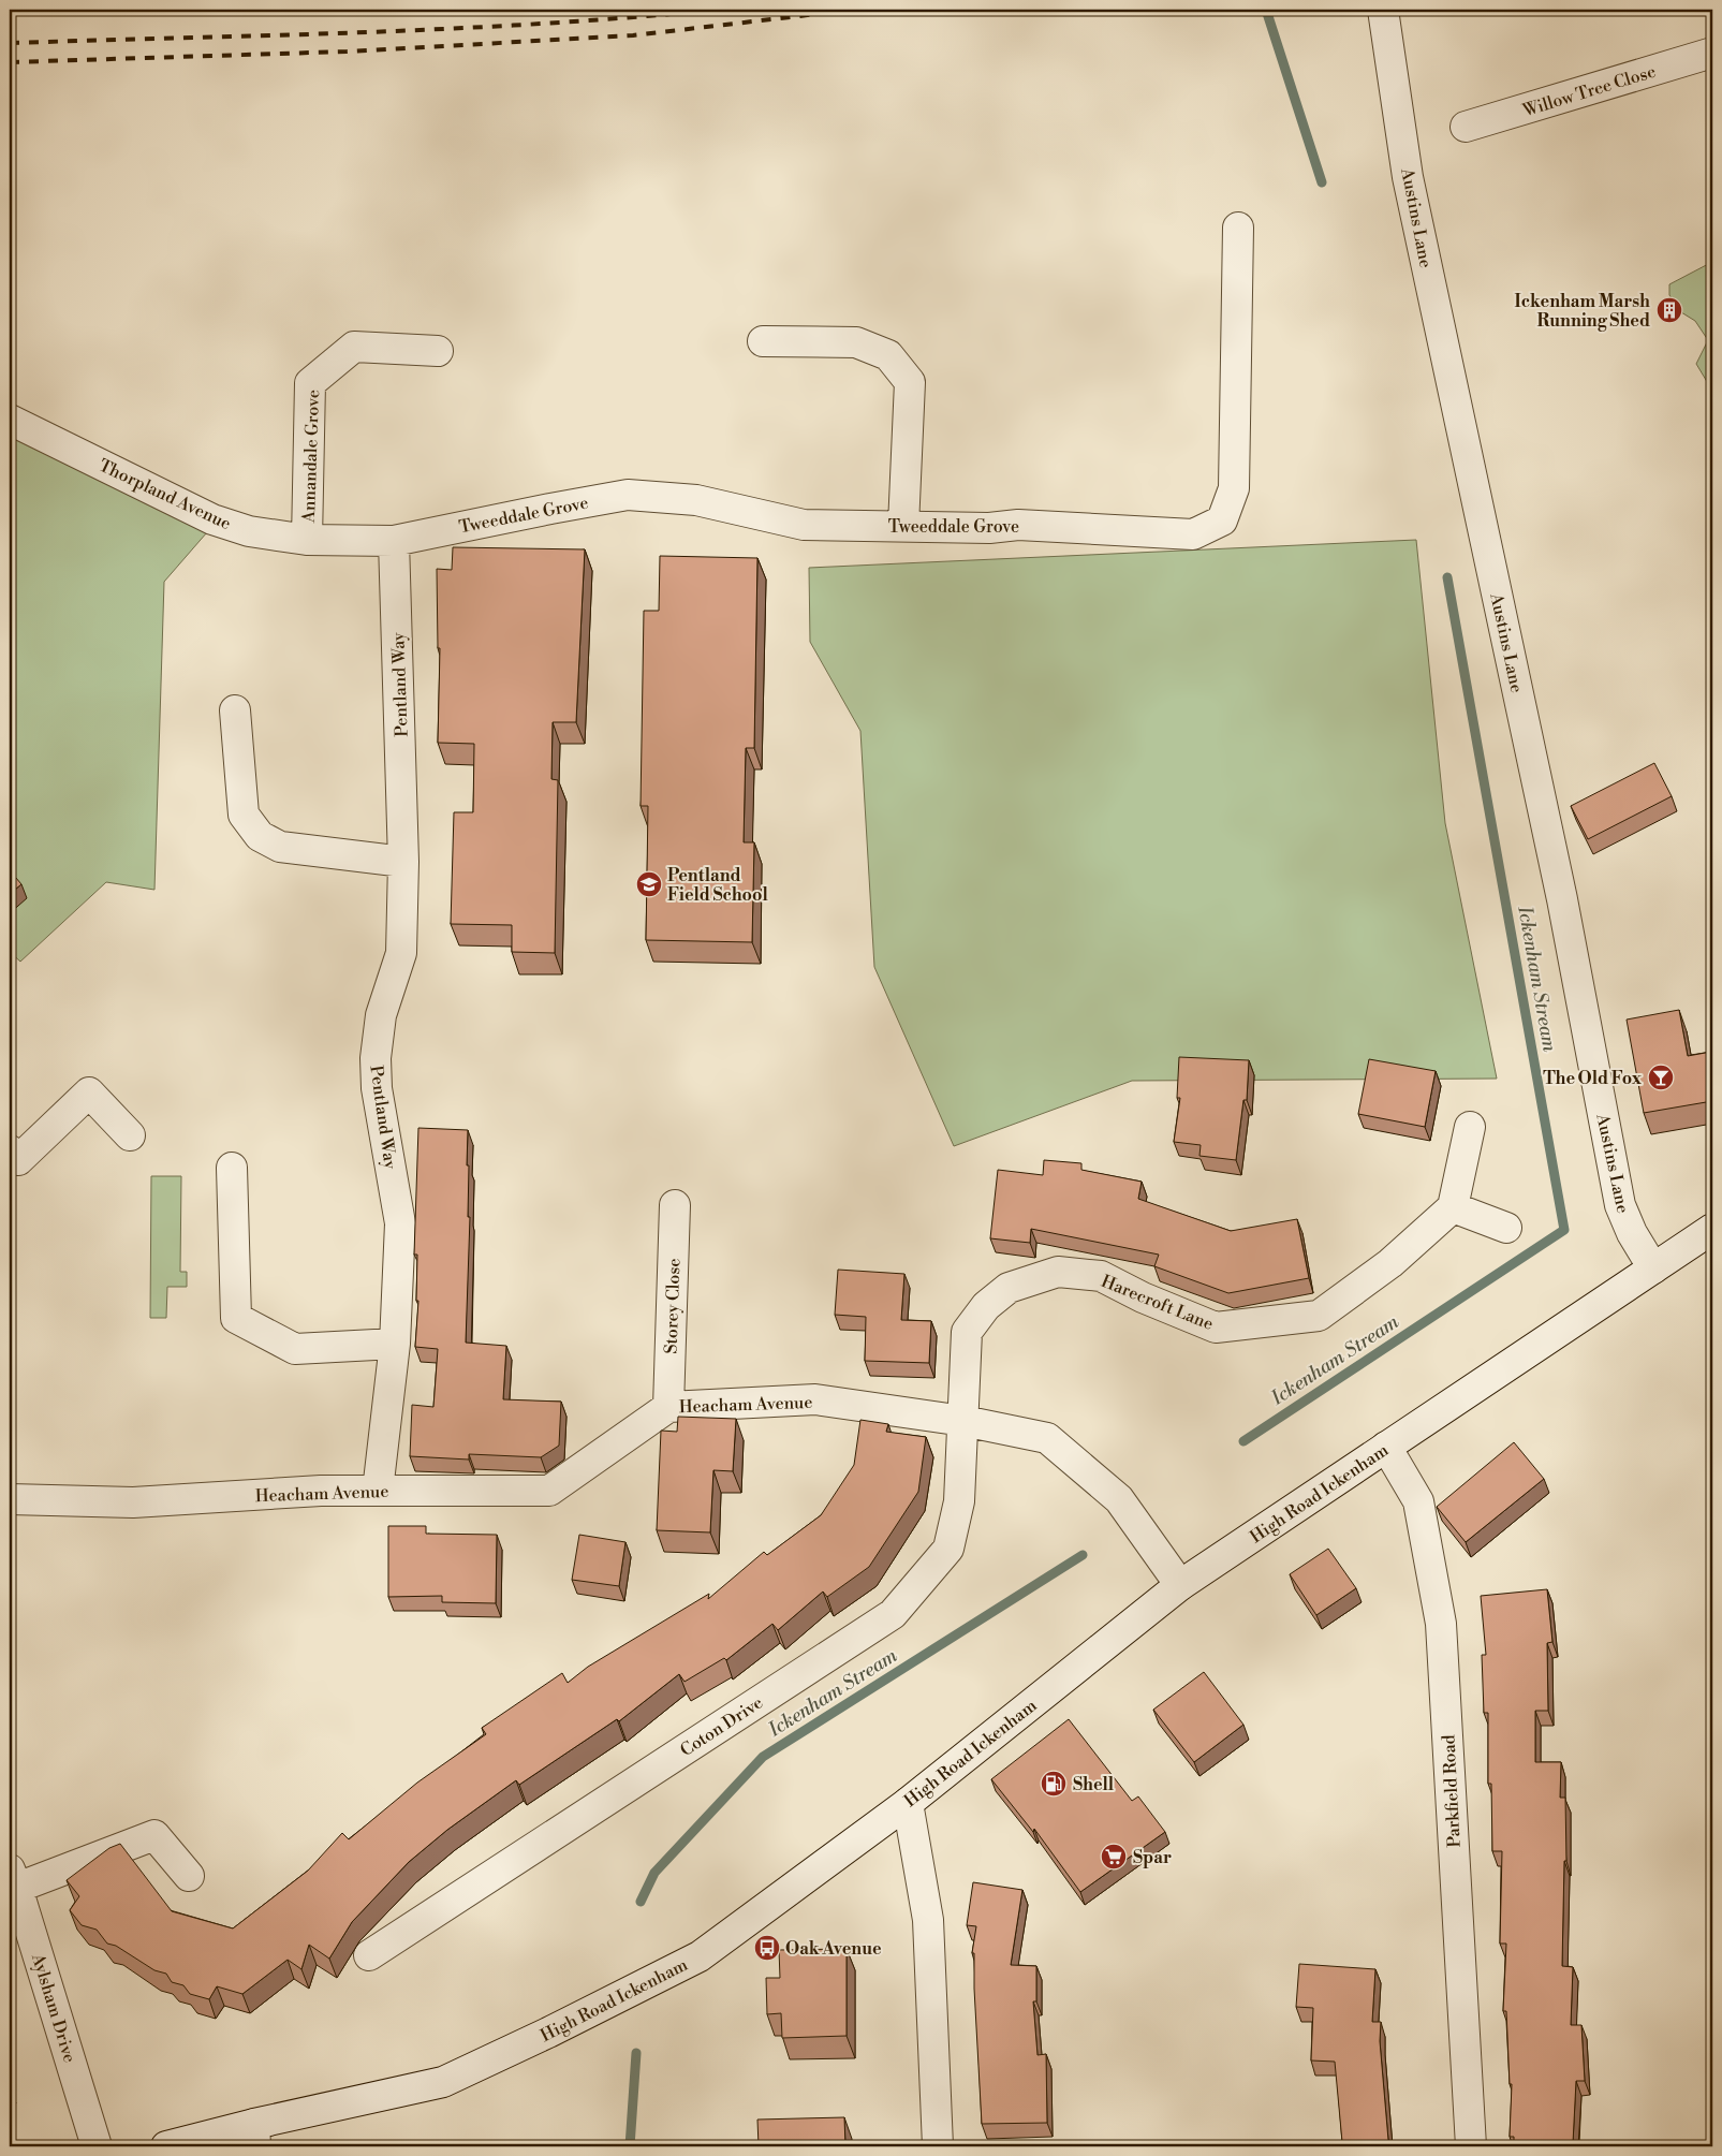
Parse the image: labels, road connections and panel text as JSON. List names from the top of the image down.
{
  "streets": {
    "street": [
      "Willow Tree Close",
      "Austins Lane",
      "Annandale Grove",
      "Thorpland Avenue",
      "Tweeddale Grove",
      "Pentland Way",
      "Harecroft Lane",
      "Storey Close",
      "Heacham Avenue",
      "High Road Ickenham",
      "Coton Drive",
      "Parkfield Road",
      "Aylsham Drive"
    ]
  },
  "crossings": [
    ["Austins Lane", "High Road Ickenham"],
    ["Annandale Grove", "Thorpland Avenue"],
    ["Thorpland Avenue", "Tweeddale Grove"],
    ["Thorpland Avenue", "Pentland Way"],
    ["Tweeddale Grove", "Pentland Way"],
    ["Pentland Way", "Heacham Avenue"],
    ["Harecroft Lane", "Heacham Avenue"],
    ["Harecroft Lane", "Coton Drive"],
    ["Storey Close", "Heacham Avenue"],
    ["Heacham Avenue", "High Road Ickenham"],
    ["Heacham Avenue", "Coton Drive"],
    ["High Road Ickenham", "Parkfield Road"]
  ],
  "water": ["Ickenham Stream"],
  "places": {
    "building": ["Ickenham Marsh Running Shed"],
    "school or university": ["Pentland Field School"],
    "bar": ["The Old Fox"],
    "fuel station": ["Shell"],
    "supermarket": ["Spar"],
    "bus stop": ["Oak Avenue"]
  }
}
